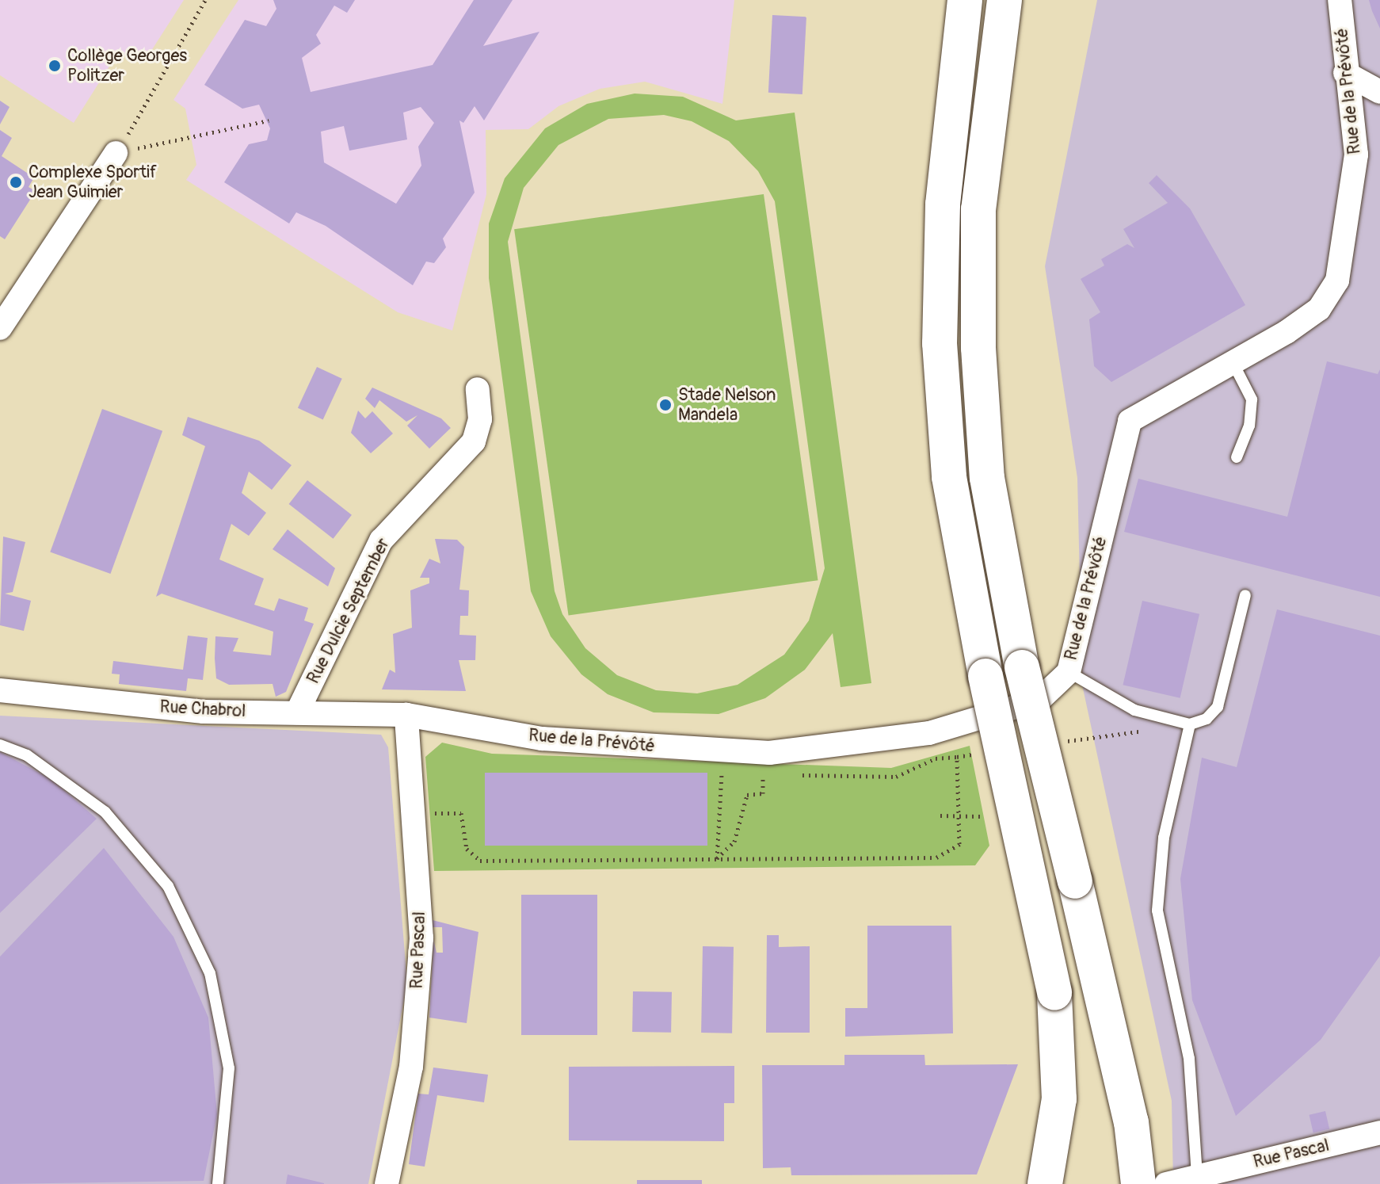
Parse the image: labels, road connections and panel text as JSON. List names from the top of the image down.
{
  "streets": {
    "street": [
      "Rue de la Prévôté",
      "Rue Dulcie September",
      "Rue Chabrol",
      "Rue Pascal"
    ]
  },
  "crossings": [
    ["Rue de la Prévôté", "Rue Chabrol"],
    ["Rue de la Prévôté", "Rue Pascal"],
    ["Rue Dulcie September", "Rue Chabrol"],
    ["Rue Chabrol", "Rue Pascal"]
  ],
  "places": ["Collège Georges Politzer", "Complexe Sportif Jean Guimier", "Stade Nelson Mandela"]
}
